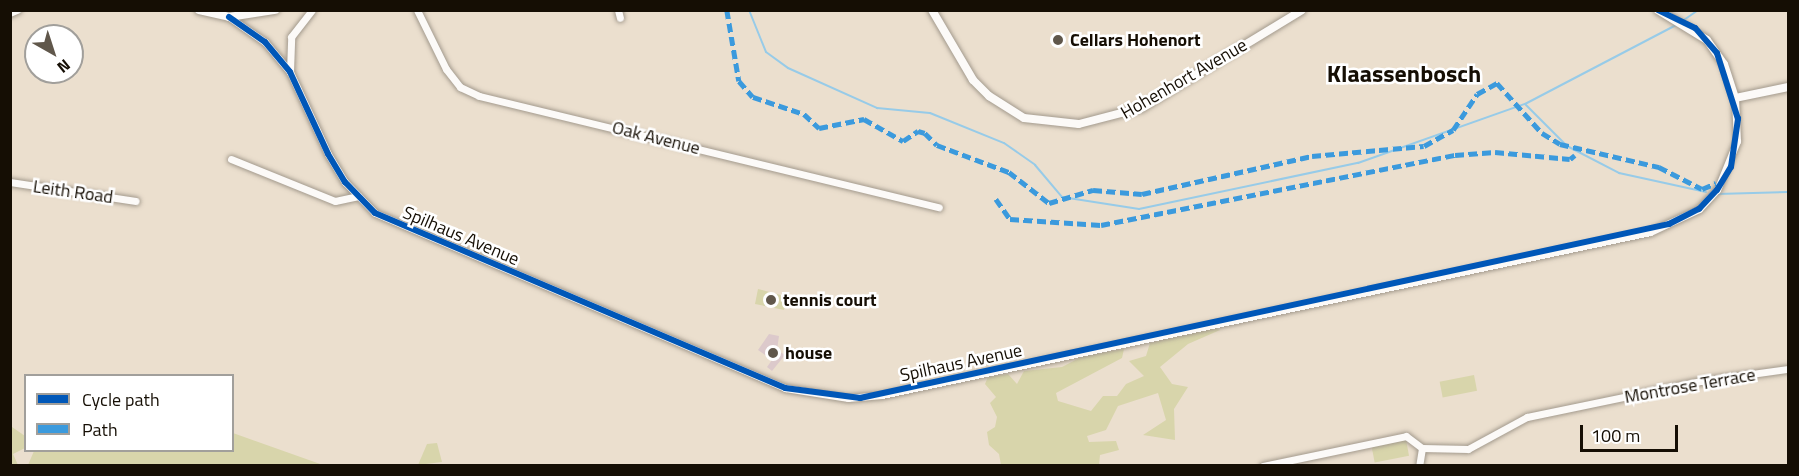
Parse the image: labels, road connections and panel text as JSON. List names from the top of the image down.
{
  "streets": {
    "street": [
      "Hohenhort Avenue",
      "Oak Avenue",
      "Leith Road",
      "Spilhaus Avenue",
      "Montrose Terrace"
    ]
  },
  "districts": ["Klaassenbosch"],
  "places": ["Cellars Hohenort", "tennis court", "house"],
  "legend": ["Cycle path", "Path"],
  "scale_bar": "100 m",
  "north": "bottom right"
}
